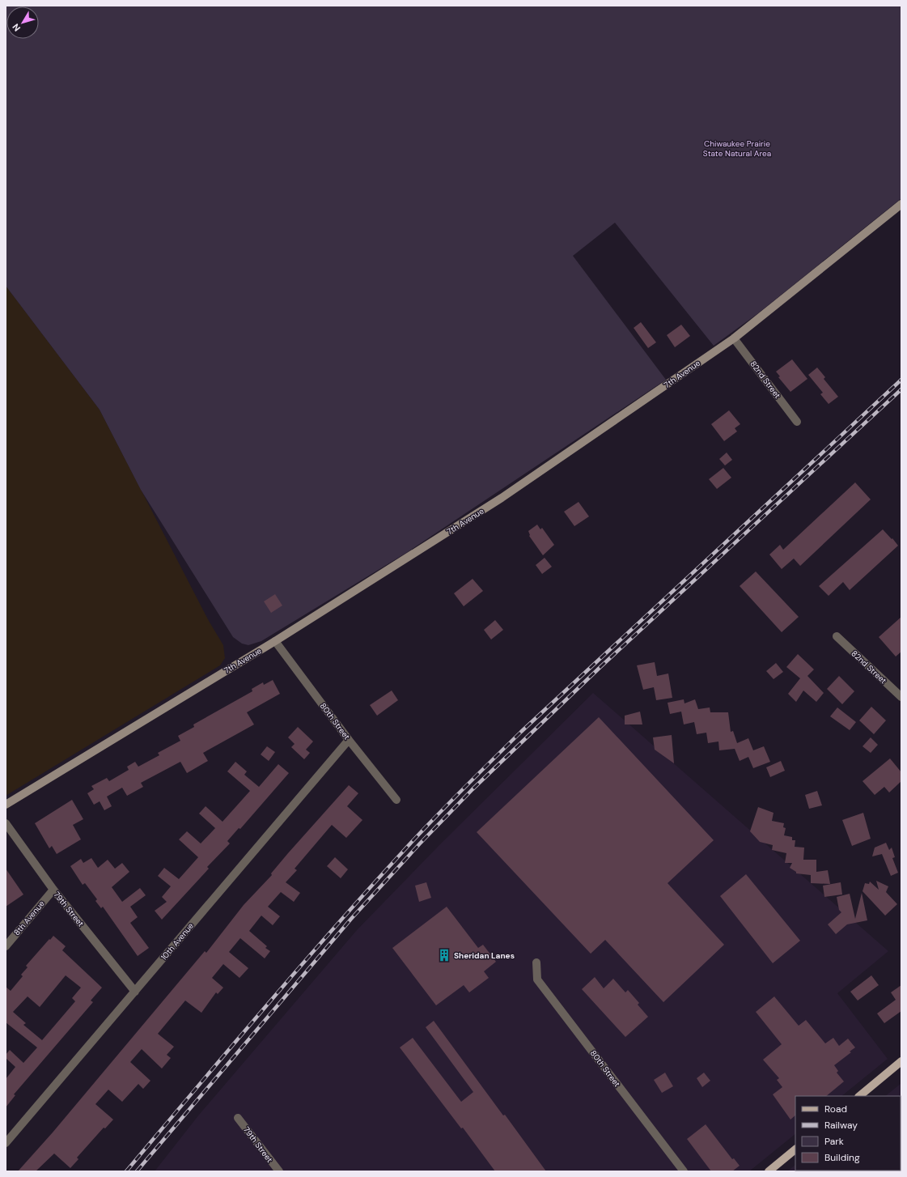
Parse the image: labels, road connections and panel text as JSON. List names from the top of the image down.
{
  "streets": {
    "street": [
      "7th Avenue",
      "82nd Street",
      "80th Street",
      "79th Street",
      "8th Avenue",
      "10th Avenue"
    ]
  },
  "crossings": [
    ["7th Avenue", "82nd Street"],
    ["7th Avenue", "80th Street"],
    ["80th Street", "10th Avenue"],
    ["79th Street", "8th Avenue"],
    ["79th Street", "10th Avenue"]
  ],
  "parks": ["Chiwaukee Prairie State Natural Area"],
  "places": {
    "building": ["Sheridan Lanes"]
  },
  "legend": [
    "Road",
    "Railway",
    "Park",
    "Building"
  ],
  "north": "bottom left"
}
